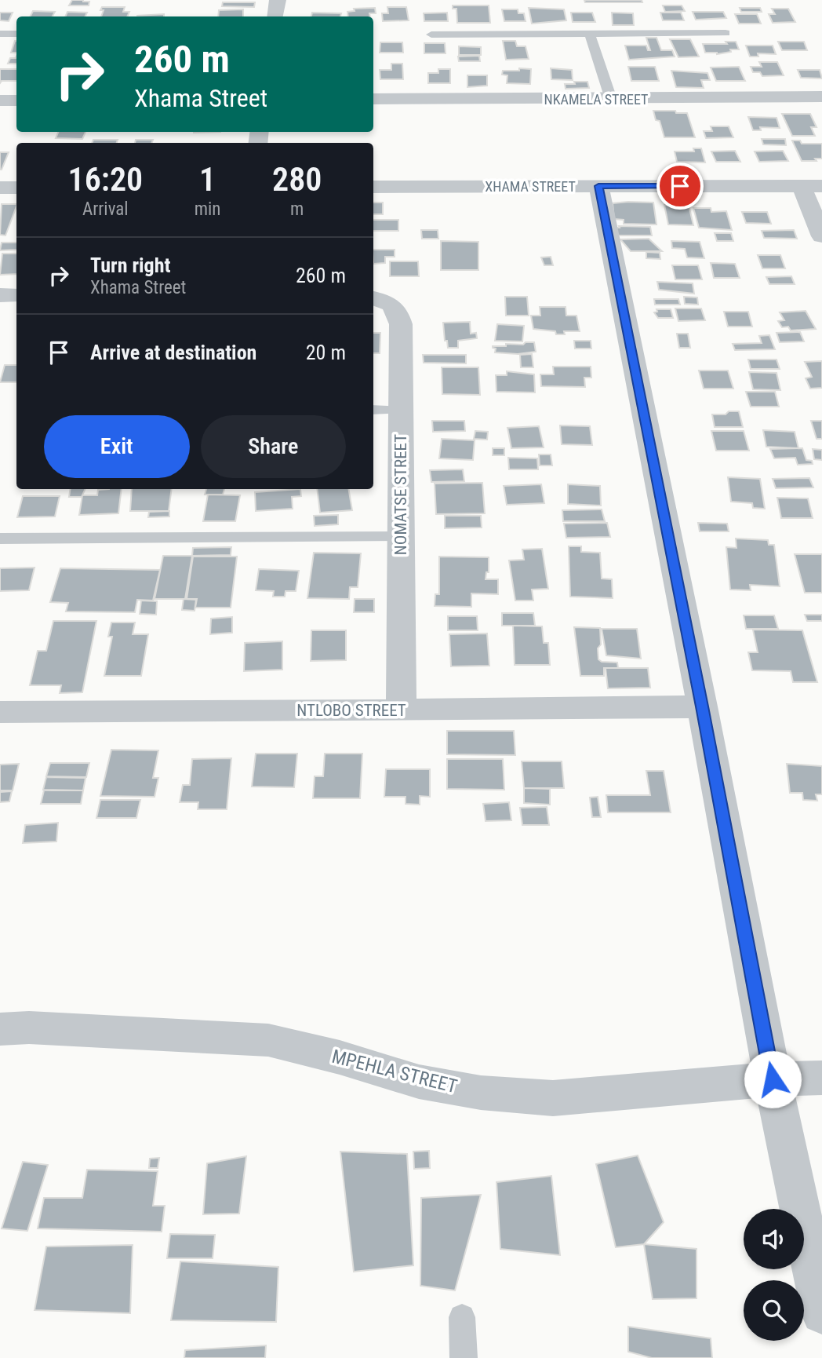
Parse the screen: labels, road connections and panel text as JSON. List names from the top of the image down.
{
  "streets": {
    "street": [
      "NKAMELA STREET",
      "XHAMA STREET",
      "NOMATSE STREET",
      "NTLOBO STREET",
      "MPEHLA STREET"
    ]
  },
  "crossings": [
    ["NOMATSE STREET", "NTLOBO STREET"]
  ],
  "page": {
    "turn": ["260 m", "Xhama Street"],
    "eta": [
      "16:20",
      "Arrival",
      "1",
      "min",
      "280",
      "m"
    ],
    "list": [
      {
        "name": "Turn right",
        "note": "Xhama Street",
        "value": "260 m"
      },
      {
        "name": "Arrive at destination",
        "value": "20 m"
      }
    ],
    "buttons": ["Exit", "Share"]
  }
}
